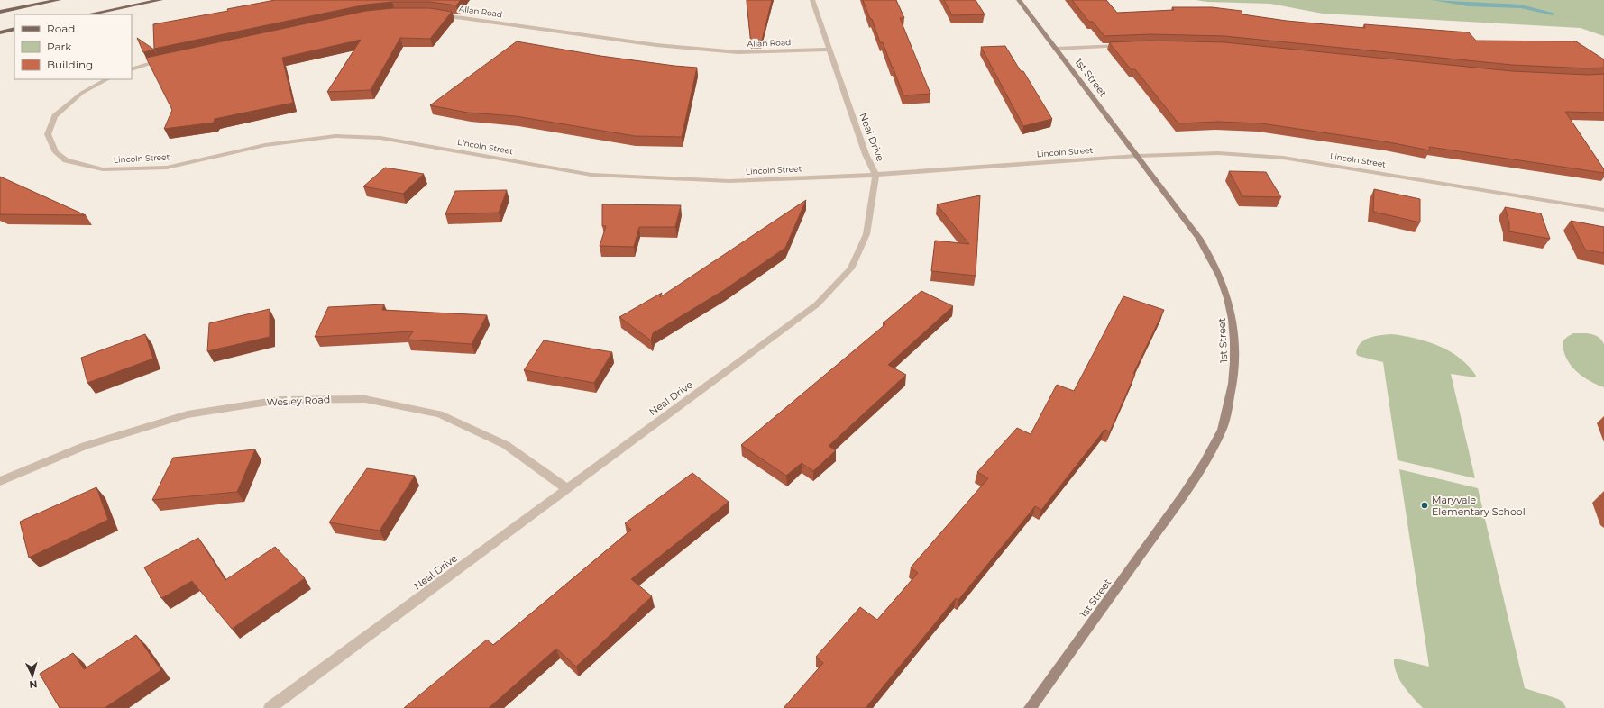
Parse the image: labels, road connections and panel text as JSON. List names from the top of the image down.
{
  "streets": {
    "street": [
      "Allan Road",
      "1st Street",
      "Neal Drive",
      "Lincoln Street",
      "Wesley Road"
    ]
  },
  "crossings": [
    ["Allan Road", "Neal Drive"],
    ["1st Street", "Lincoln Street"],
    ["Neal Drive", "Lincoln Street"],
    ["Neal Drive", "Wesley Road"]
  ],
  "places": ["Maryvale Elementary School"],
  "legend": ["Road", "Park", "Building"],
  "north": "bottom"
}
